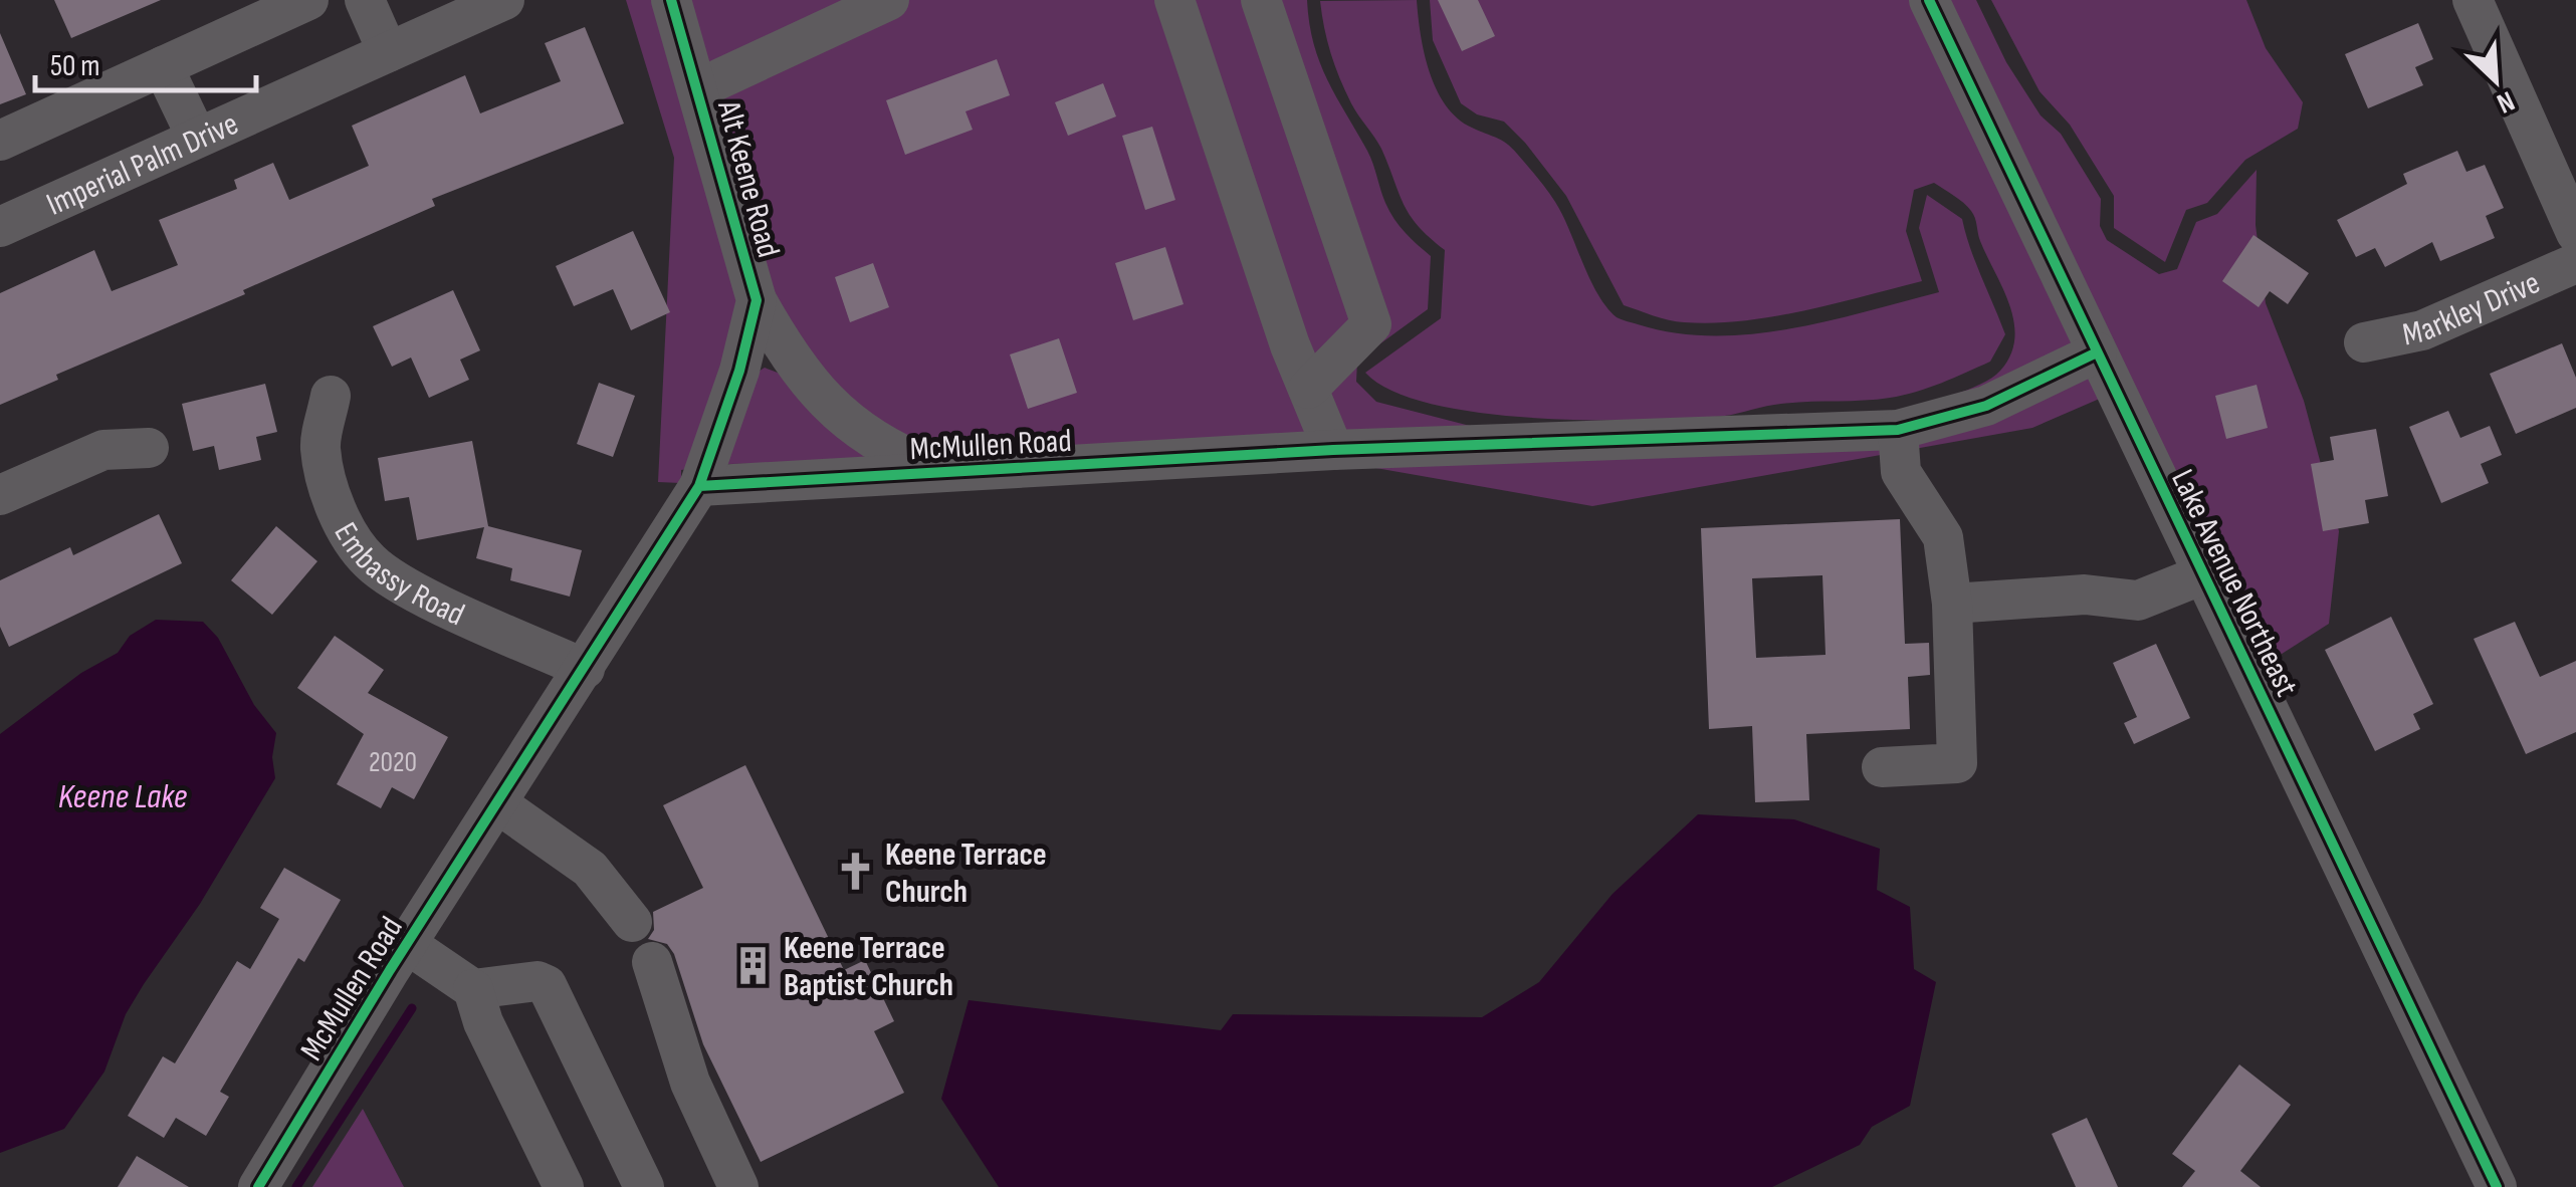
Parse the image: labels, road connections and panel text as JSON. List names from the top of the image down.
{
  "streets": {
    "street": [
      "Imperial Palm Drive",
      "Alt Keene Road",
      "Markley Drive",
      "McMullen Road",
      "Embassy Road",
      "Lake Avenue Northeast"
    ]
  },
  "crossings": [
    ["Alt Keene Road", "McMullen Road"],
    ["McMullen Road", "Embassy Road"],
    ["McMullen Road", "Lake Avenue Northeast"]
  ],
  "water": ["Keene Lake"],
  "places": {
    "church": ["Keene Terrace Church"],
    "building": ["Keene Terrace Baptist Church"]
  },
  "house_numbers": ["2020"],
  "scale_bar": "50 m",
  "north": "bottom right"
}
